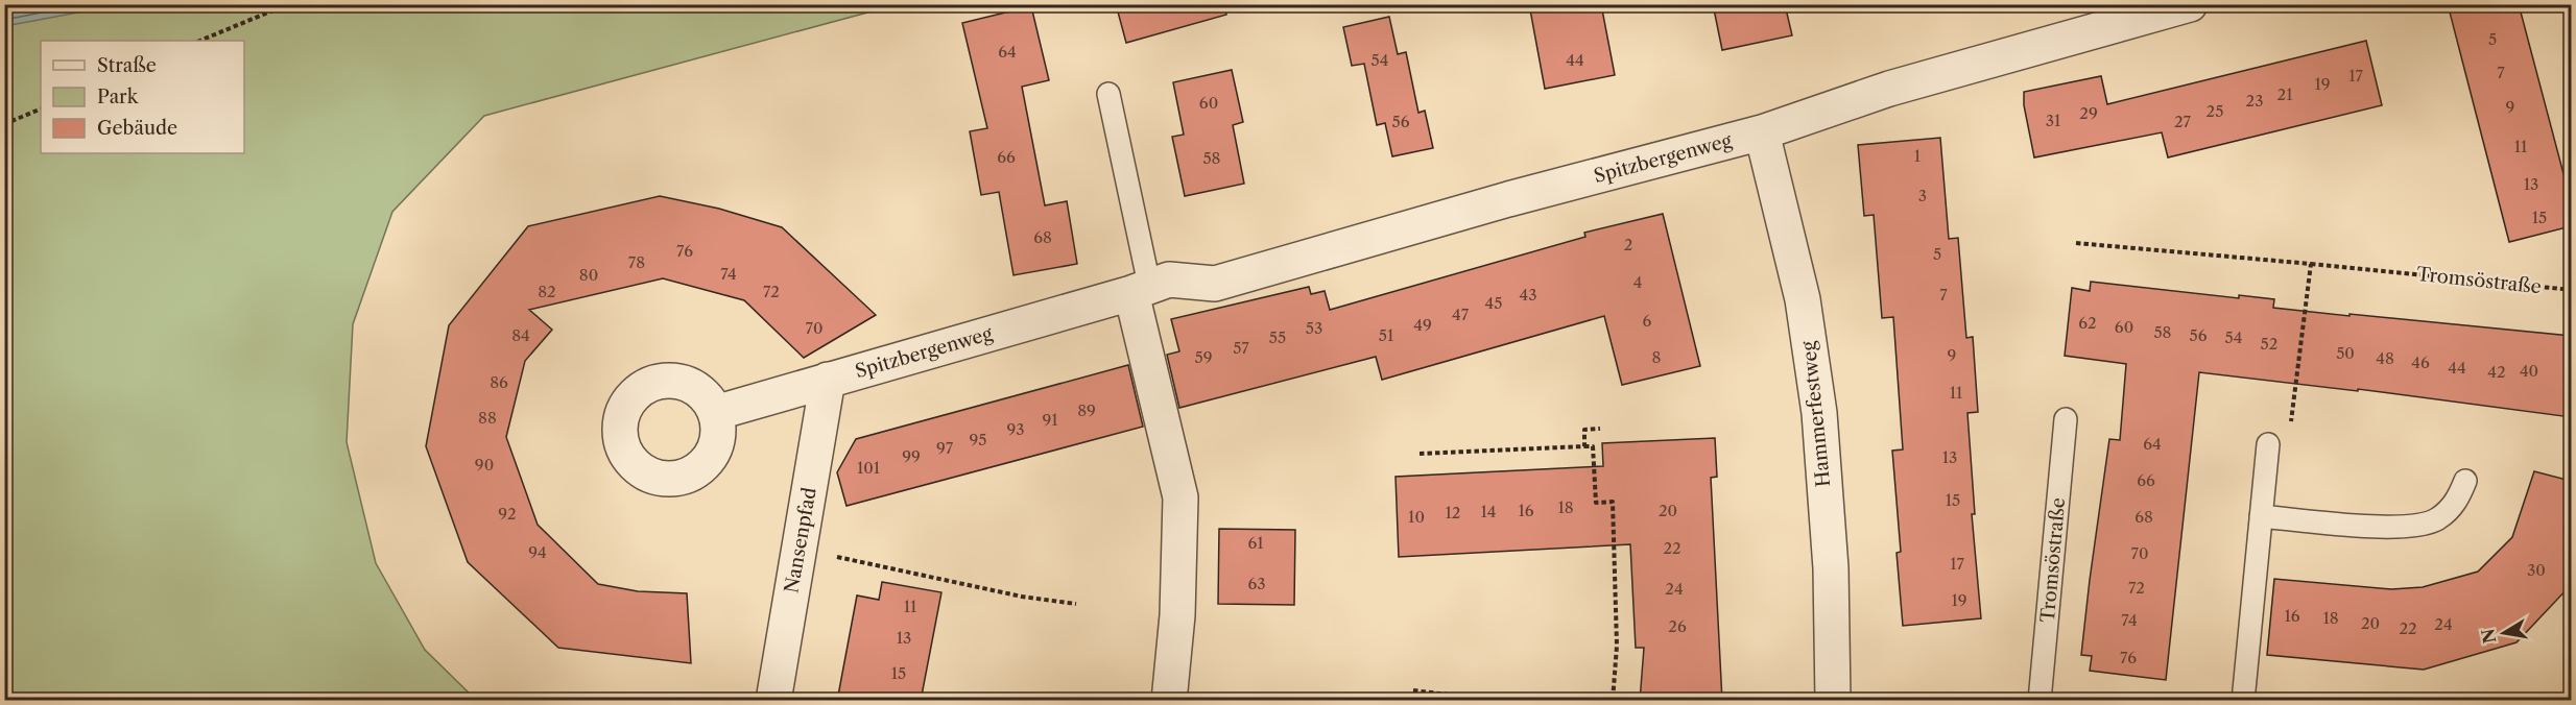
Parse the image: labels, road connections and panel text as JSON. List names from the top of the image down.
{
  "streets": {
    "street": ["Spitzbergenweg", "Hammerfestweg", "Nansenpfad"],
    "lane": ["Tromsöstraße"]
  },
  "crossings": [
    ["Spitzbergenweg", "Hammerfestweg"],
    ["Spitzbergenweg", "Nansenpfad"]
  ],
  "house_numbers": [
    "5",
    "64",
    "54",
    "44",
    "7",
    "17",
    "19",
    "21",
    "23",
    "60",
    "9",
    "25",
    "29",
    "31",
    "56",
    "27",
    "11",
    "1",
    "66",
    "58",
    "13",
    "3",
    "15",
    "68",
    "2",
    "76",
    "5",
    "78",
    "74",
    "80",
    "4",
    "82",
    "72",
    "43",
    "7",
    "45",
    "47",
    "6",
    "62",
    "49",
    "60",
    "70",
    "53",
    "58",
    "84",
    "51",
    "56",
    "55",
    "54",
    "52",
    "57",
    "50",
    "9",
    "59",
    "8",
    "48",
    "46",
    "44",
    "40",
    "42",
    "86",
    "11",
    "89",
    "88",
    "91",
    "93",
    "95",
    "64",
    "97",
    "99",
    "13",
    "90",
    "101",
    "66",
    "15",
    "18",
    "16",
    "20",
    "14",
    "12",
    "92",
    "10",
    "68",
    "61",
    "22",
    "94",
    "70",
    "17",
    "30",
    "63",
    "72",
    "24",
    "19",
    "11",
    "16",
    "18",
    "74",
    "20",
    "24",
    "26",
    "22",
    "13",
    "76",
    "15"
  ],
  "legend": ["Straße", "Park", "Gebäude"],
  "north": "left"
}
